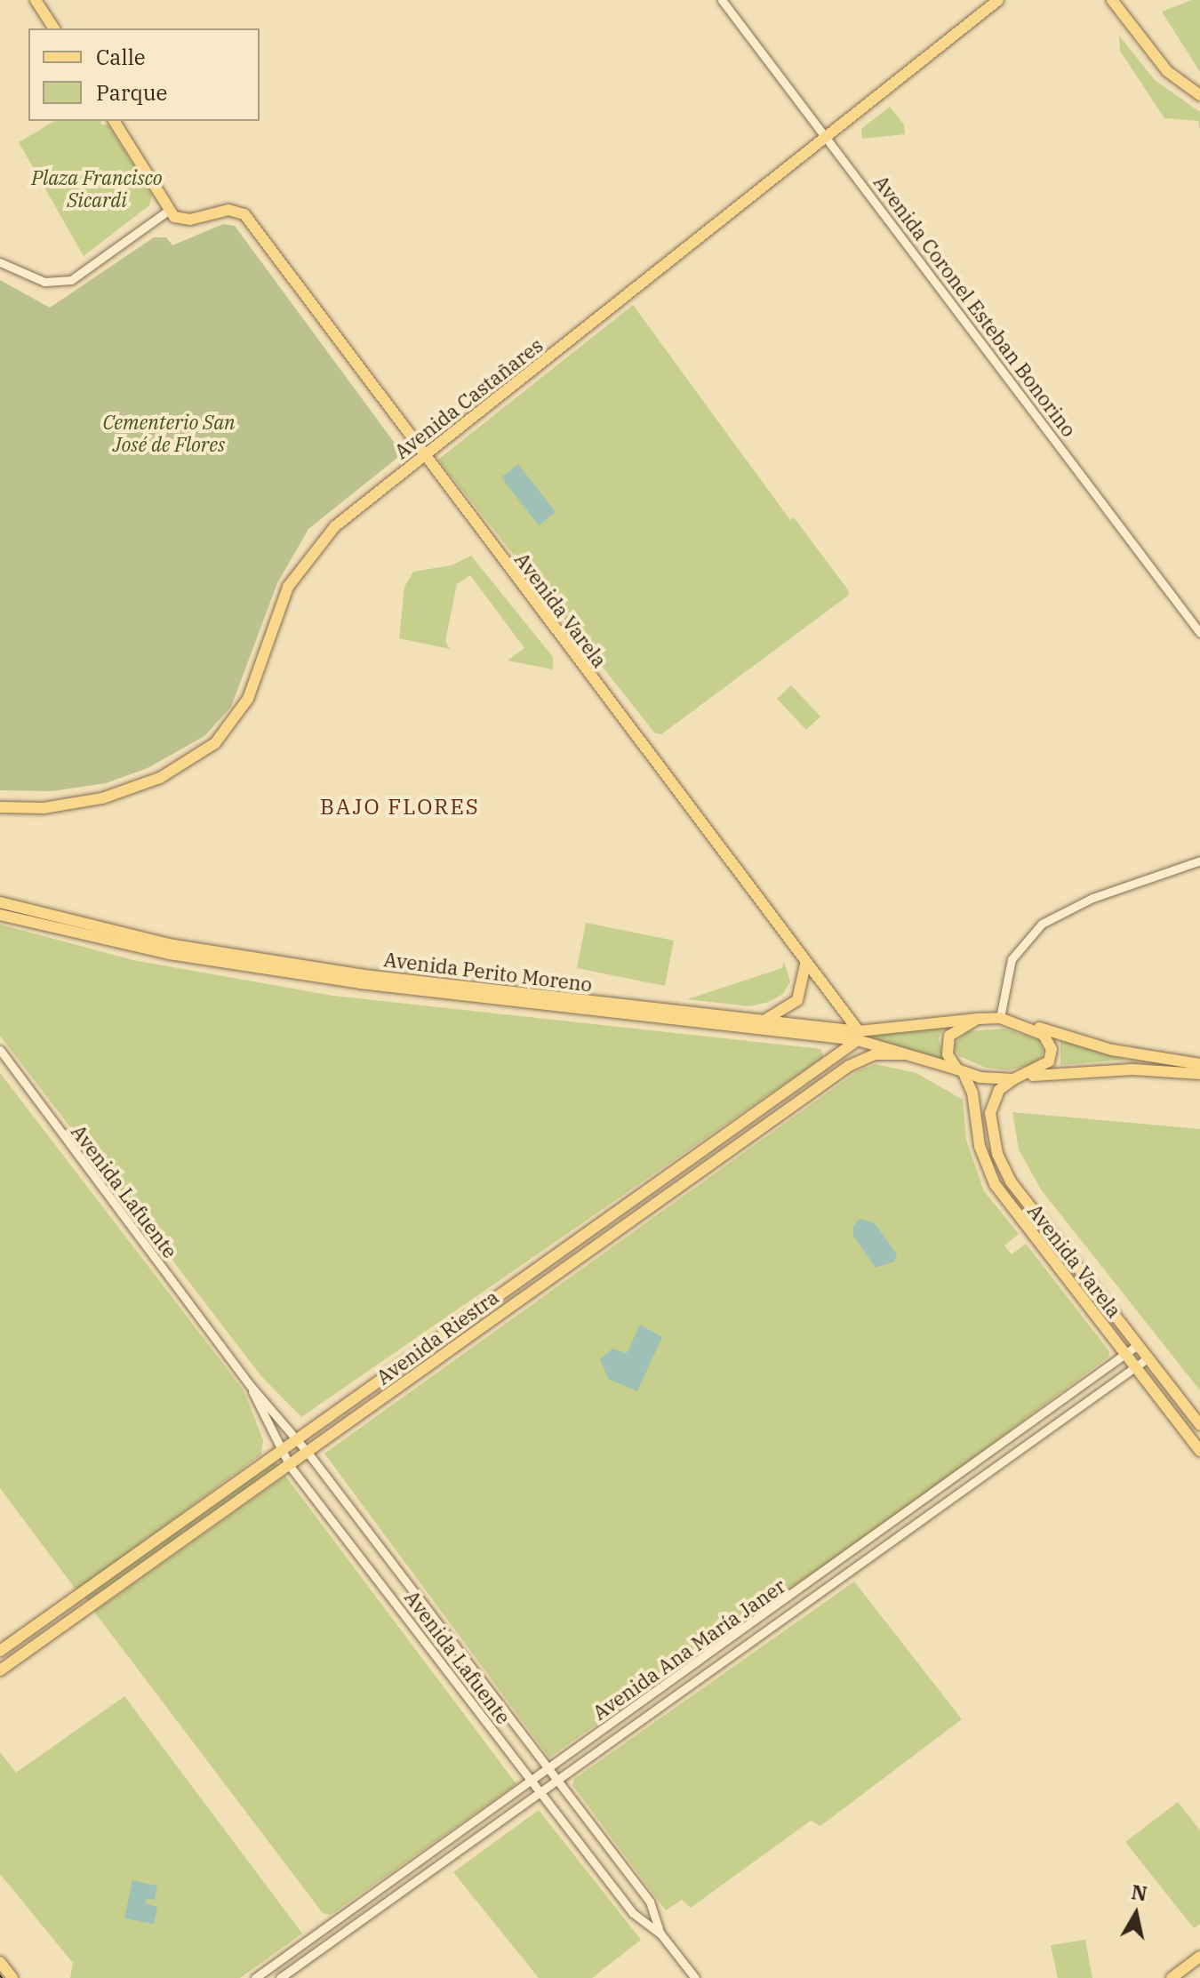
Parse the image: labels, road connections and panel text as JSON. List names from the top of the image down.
{
  "streets": {
    "main road": [
      "Avenida Castañares",
      "Avenida Varela",
      "Avenida Perito Moreno",
      "Avenida Riestra"
    ],
    "street": ["Avenida Coronel Esteban Bonorino", "Avenida Lafuente", "Avenida Ana María Janer"]
  },
  "crossings": [
    ["Avenida Coronel Esteban Bonorino", "Avenida Castañares"],
    ["Avenida Castañares", "Avenida Varela"],
    ["Avenida Varela", "Avenida Perito Moreno"],
    ["Avenida Varela", "Avenida Riestra"],
    ["Avenida Varela", "Avenida Ana María Janer"],
    ["Avenida Perito Moreno", "Avenida Riestra"],
    ["Avenida Lafuente", "Avenida Riestra"],
    ["Avenida Lafuente", "Avenida Ana María Janer"]
  ],
  "districts": ["BAJO FLORES"],
  "parks": ["Plaza Francisco Sicardi", "Cementerio San José de Flores"],
  "legend": ["Calle", "Parque"],
  "north": "top"
}
